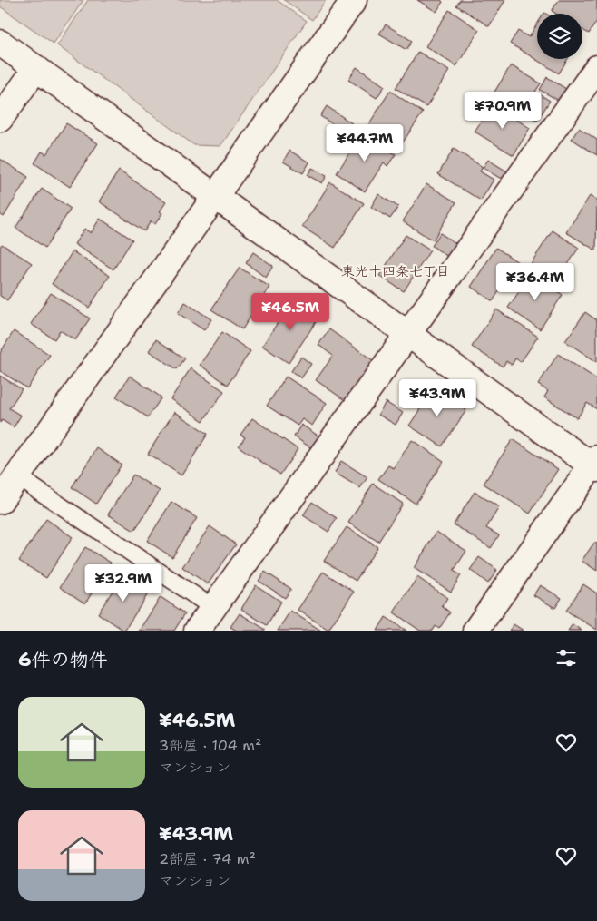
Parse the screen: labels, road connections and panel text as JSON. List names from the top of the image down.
{
  "districts": ["東光十四条七丁目"],
  "page": {
    "price": [
      "¥70.9M",
      "¥44.7M",
      "¥36.4M",
      "¥46.5M",
      "¥43.9M",
      "¥32.9M"
    ],
    "heading": "6件の物件",
    "list": [
      {
        "name": "¥46.5M",
        "note": "3部屋 · 104 m² · マンション"
      },
      {
        "name": "¥43.9M",
        "note": "2部屋 · 74 m² · マンション"
      }
    ]
  }
}
